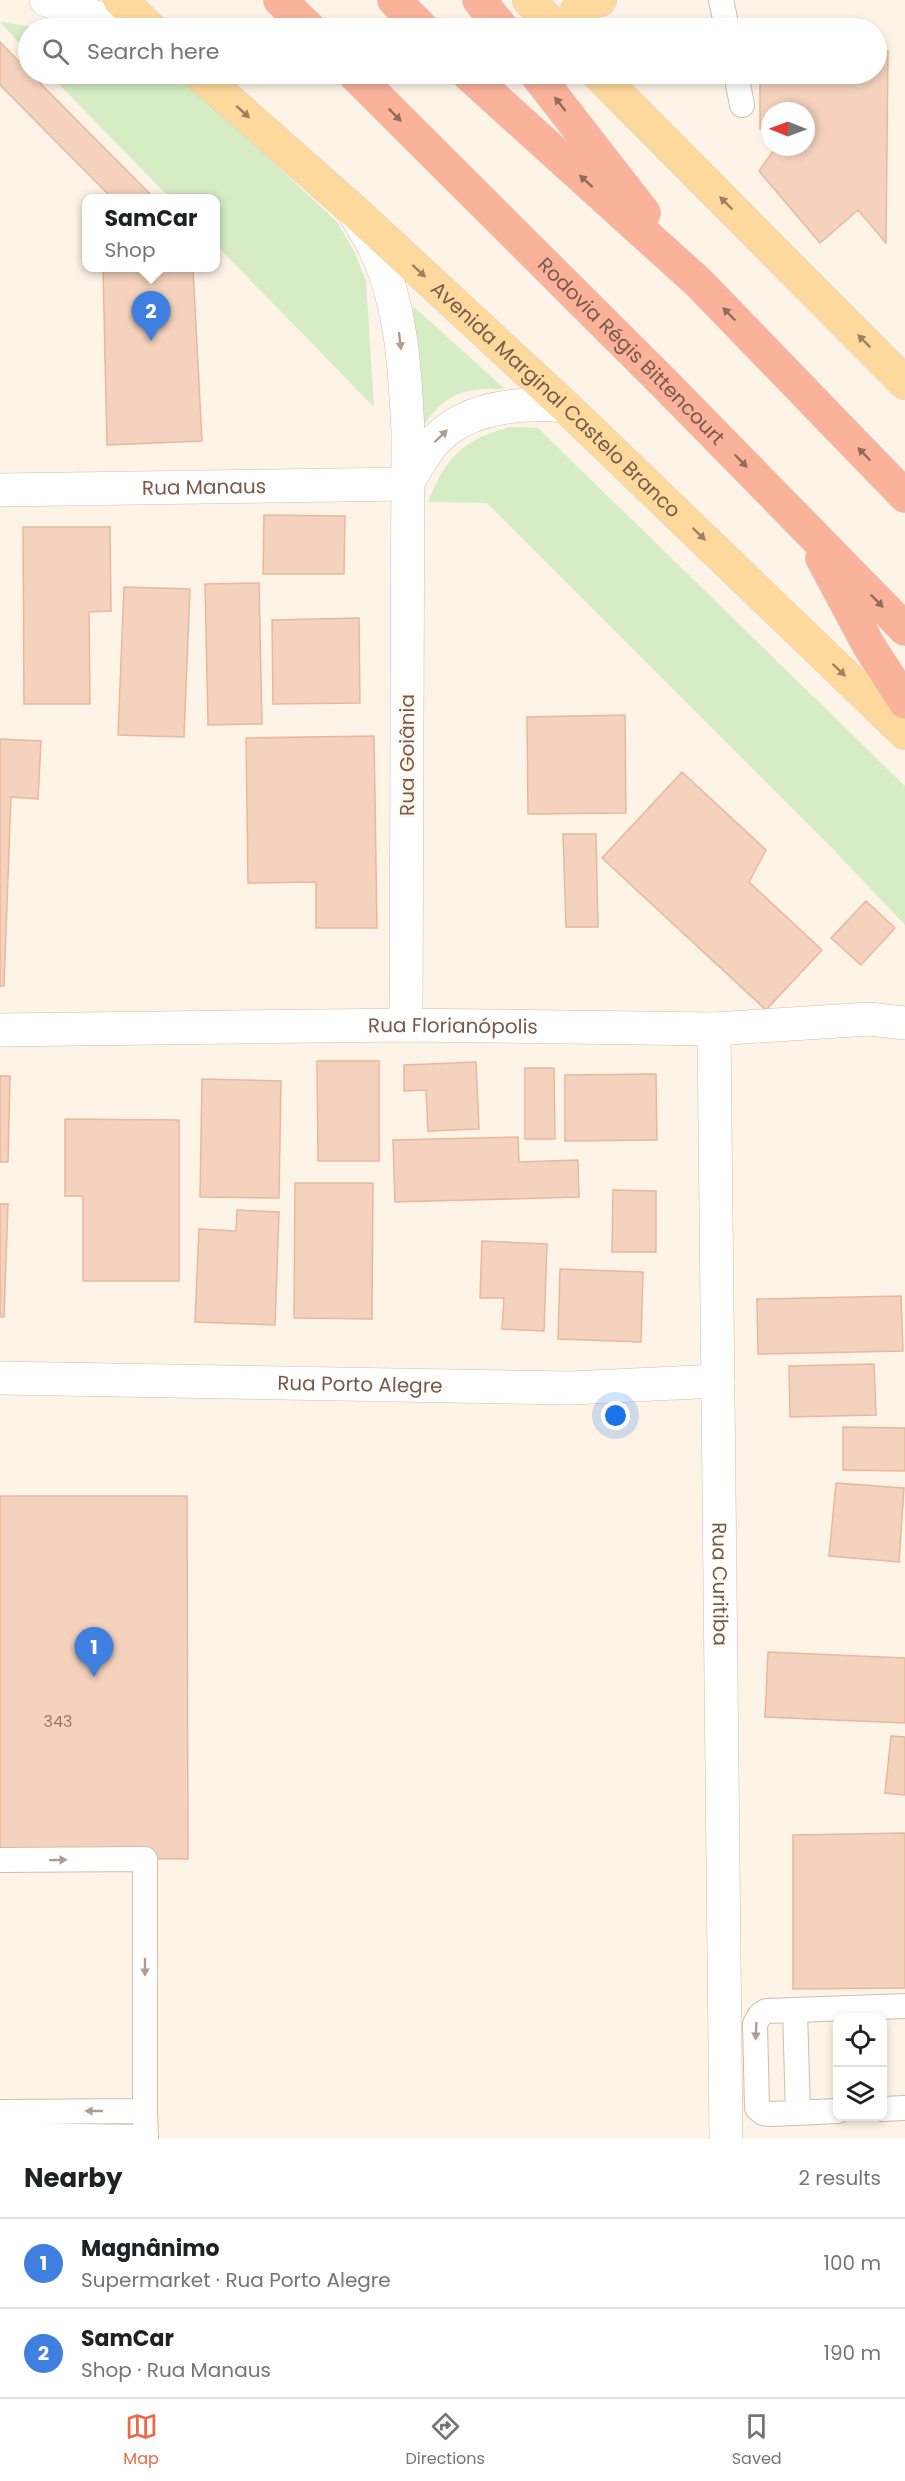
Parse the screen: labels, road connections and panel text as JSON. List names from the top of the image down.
{
  "streets": {
    "highway": ["Rodovia Régis Bittencourt"],
    "main road": ["Avenida Marginal Castelo Branco"],
    "street": [
      "Rua Manaus",
      "Rua Goiânia",
      "Rua Florianópolis",
      "Rua Porto Alegre",
      "Rua Curitiba"
    ]
  },
  "crossings": [
    ["Avenida Marginal Castelo Branco", "Rua Goiânia"],
    ["Rua Manaus", "Rua Goiânia"],
    ["Rua Goiânia", "Rua Florianópolis"],
    ["Rua Florianópolis", "Rua Curitiba"],
    ["Rua Porto Alegre", "Rua Curitiba"]
  ],
  "house_numbers": ["343"],
  "north": "left",
  "page": {
    "search": "Search here",
    "popup": ["SamCar", "Shop"],
    "pins": ["2", "1"],
    "heading": ["Nearby", "2 results"],
    "list": [
      {
        "mark": "1",
        "name": "Magnânimo",
        "note": "Supermarket · Rua Porto Alegre",
        "value": "100 m"
      },
      {
        "mark": "2",
        "name": "SamCar",
        "note": "Shop · Rua Manaus",
        "value": "190 m"
      }
    ],
    "nav": ["Map", "Directions", "Saved"]
  }
}
